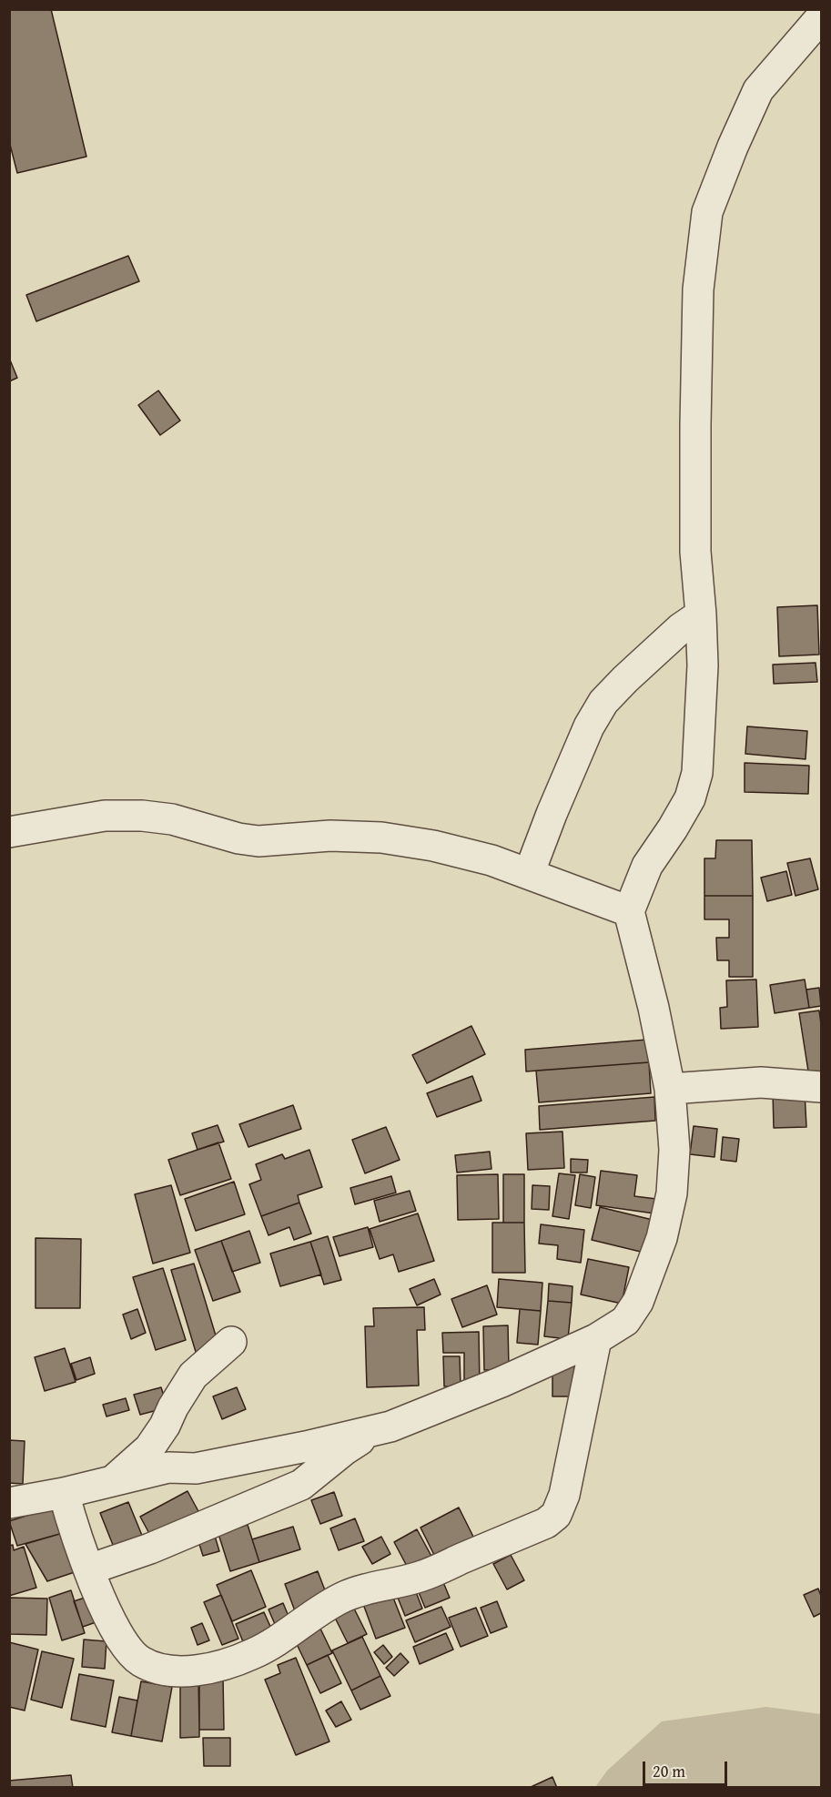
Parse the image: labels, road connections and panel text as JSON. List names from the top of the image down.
{
  "scale_bar": "20 m"
}
